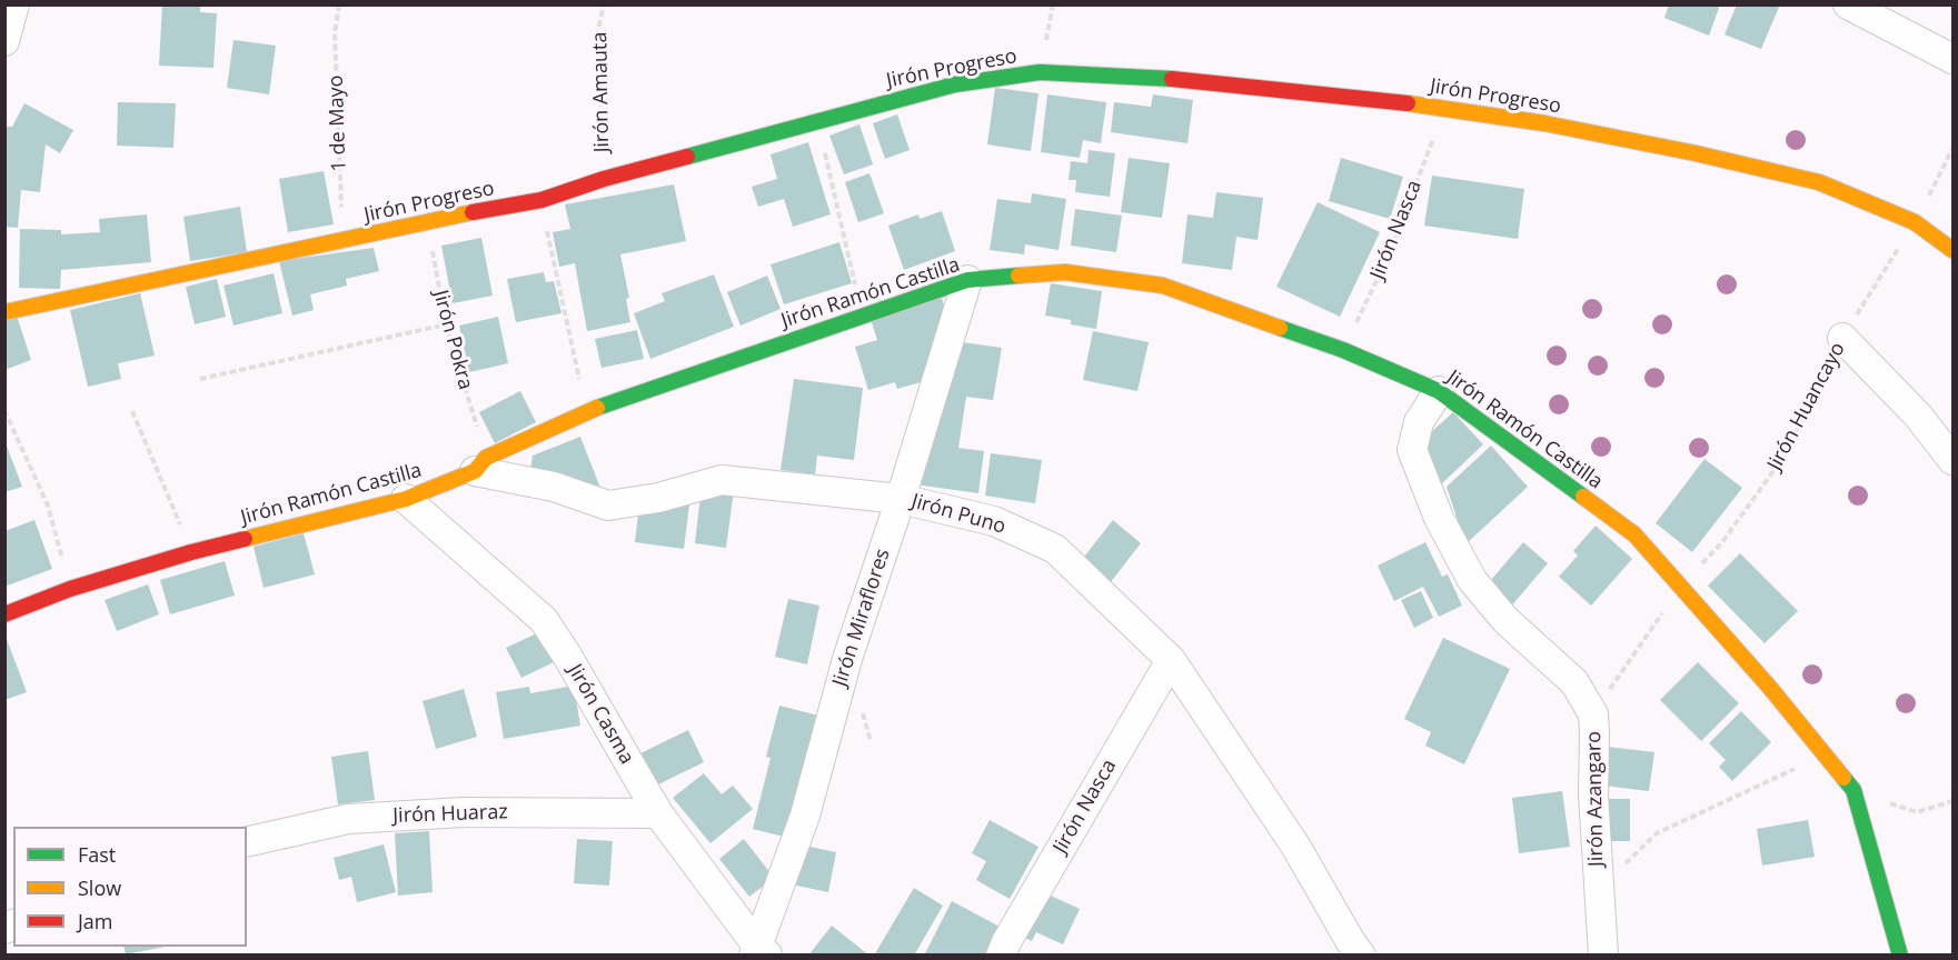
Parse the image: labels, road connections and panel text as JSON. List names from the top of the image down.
{
  "streets": {
    "street": [
      "Jirón Progreso",
      "Jirón Nasca",
      "Jirón Ramón Castilla",
      "Jirón Puno",
      "Jirón Miraflores",
      "Jirón Casma",
      "Jirón Azangaro",
      "Jirón Huaraz"
    ],
    "path": [
      "Jirón Amauta",
      "1 de Mayo",
      "Jirón Pokra",
      "Jirón Huancayo"
    ]
  },
  "crossings": [
    ["Jirón Progreso", "Jirón Amauta"],
    ["Jirón Progreso", "1 de Mayo"],
    ["Jirón Progreso", "Jirón Nasca"],
    ["Jirón Progreso", "Jirón Pokra"],
    ["Jirón Progreso", "Jirón Huancayo"],
    ["Jirón Nasca", "Jirón Ramón Castilla"],
    ["Jirón Nasca", "Jirón Puno"],
    ["Jirón Ramón Castilla", "Jirón Pokra"],
    ["Jirón Ramón Castilla", "Jirón Huancayo"],
    ["Jirón Ramón Castilla", "Jirón Puno"],
    ["Jirón Ramón Castilla", "Jirón Miraflores"],
    ["Jirón Ramón Castilla", "Jirón Casma"],
    ["Jirón Ramón Castilla", "Jirón Azangaro"],
    ["Jirón Pokra", "Jirón Puno"],
    ["Jirón Huancayo", "Jirón Azangaro"],
    ["Jirón Puno", "Jirón Miraflores"],
    ["Jirón Miraflores", "Jirón Casma"],
    ["Jirón Casma", "Jirón Huaraz"]
  ],
  "legend": ["Fast", "Slow", "Jam"]
}
